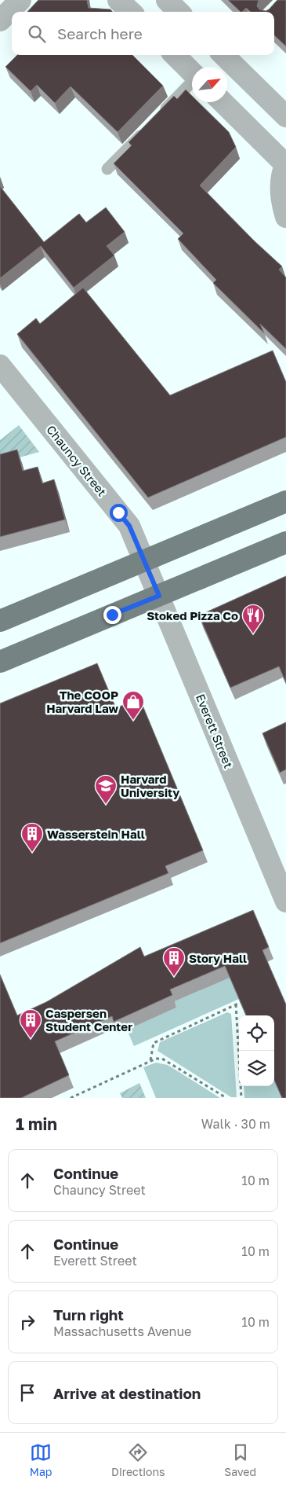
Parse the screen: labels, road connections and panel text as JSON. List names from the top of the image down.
{
  "streets": {
    "street": ["Chauncy Street", "Everett Street"]
  },
  "crossings": [
    ["Chauncy Street", "Everett Street"]
  ],
  "places": {
    "restaurant": ["Stoked Pizza Co"],
    "shop": ["The COOP Harvard Law"],
    "school or university": ["Harvard University"],
    "building": ["Wasserstein Hall", "Story Hall", "Caspersen Student Center"]
  },
  "north": "top right",
  "page": {
    "search": "Search here",
    "heading": ["1 min", "Walk · 30 m"],
    "list": [
      ["Continue", "Chauncy Street", "10 m"],
      ["Continue", "Everett Street", "10 m"],
      ["Turn right", "Massachusetts Avenue", "10 m"],
      "Arrive at destination"
    ],
    "nav": ["Map", "Directions", "Saved"]
  }
}
